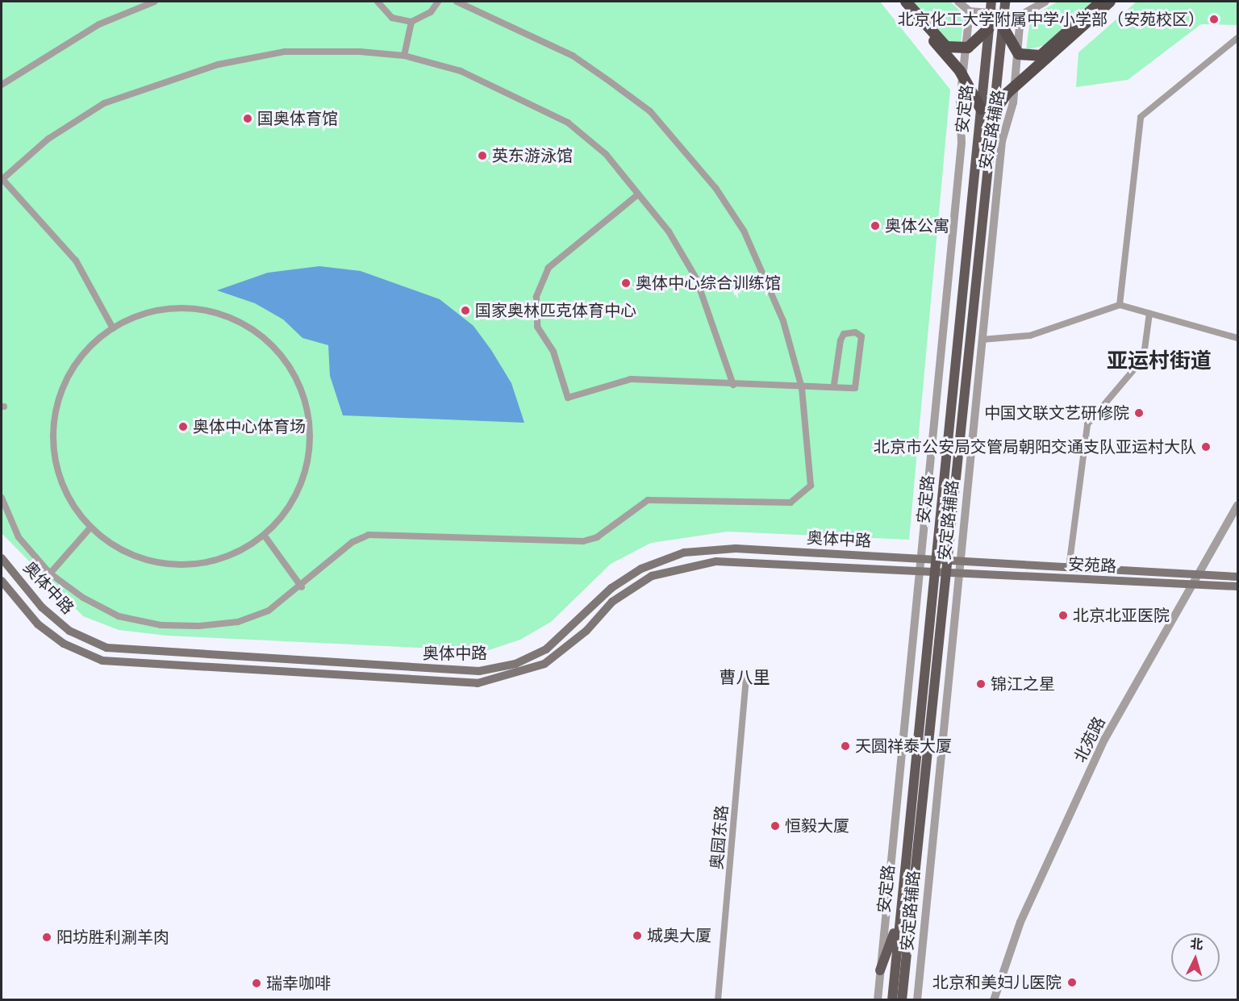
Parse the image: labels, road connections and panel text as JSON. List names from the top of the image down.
{
  "streets": {
    "main road": ["安定路", "奥体中路", "安苑路"],
    "street": ["安定路辅路", "北苑路", "奥园东路"]
  },
  "crossings": [
    ["安定路", "安定路辅路"],
    ["安定路", "奥体中路"],
    ["安定路", "安苑路"],
    ["安定路辅路", "奥体中路"],
    ["安定路辅路", "安苑路"],
    ["奥体中路", "安苑路"],
    ["安苑路", "北苑路"]
  ],
  "districts": ["亚运村街道", "曹八里"],
  "places": [
    "北京化工大学附属中学小学部（安苑校区）",
    "国奥体育馆",
    "英东游泳馆",
    "奥体公寓",
    "奥体中心综合训练馆",
    "国家奥林匹克体育中心",
    "中国文联文艺研修院",
    "奥体中心体育场",
    "北京市公安局交管局朝阳交通支队亚运村大队",
    "北京北亚医院",
    "锦江之星",
    "天圆祥泰大厦",
    "恒毅大厦",
    "城奥大厦",
    "阳坊胜利涮羊肉",
    "北京和美妇儿医院",
    "瑞幸咖啡"
  ],
  "north": "top"
}
